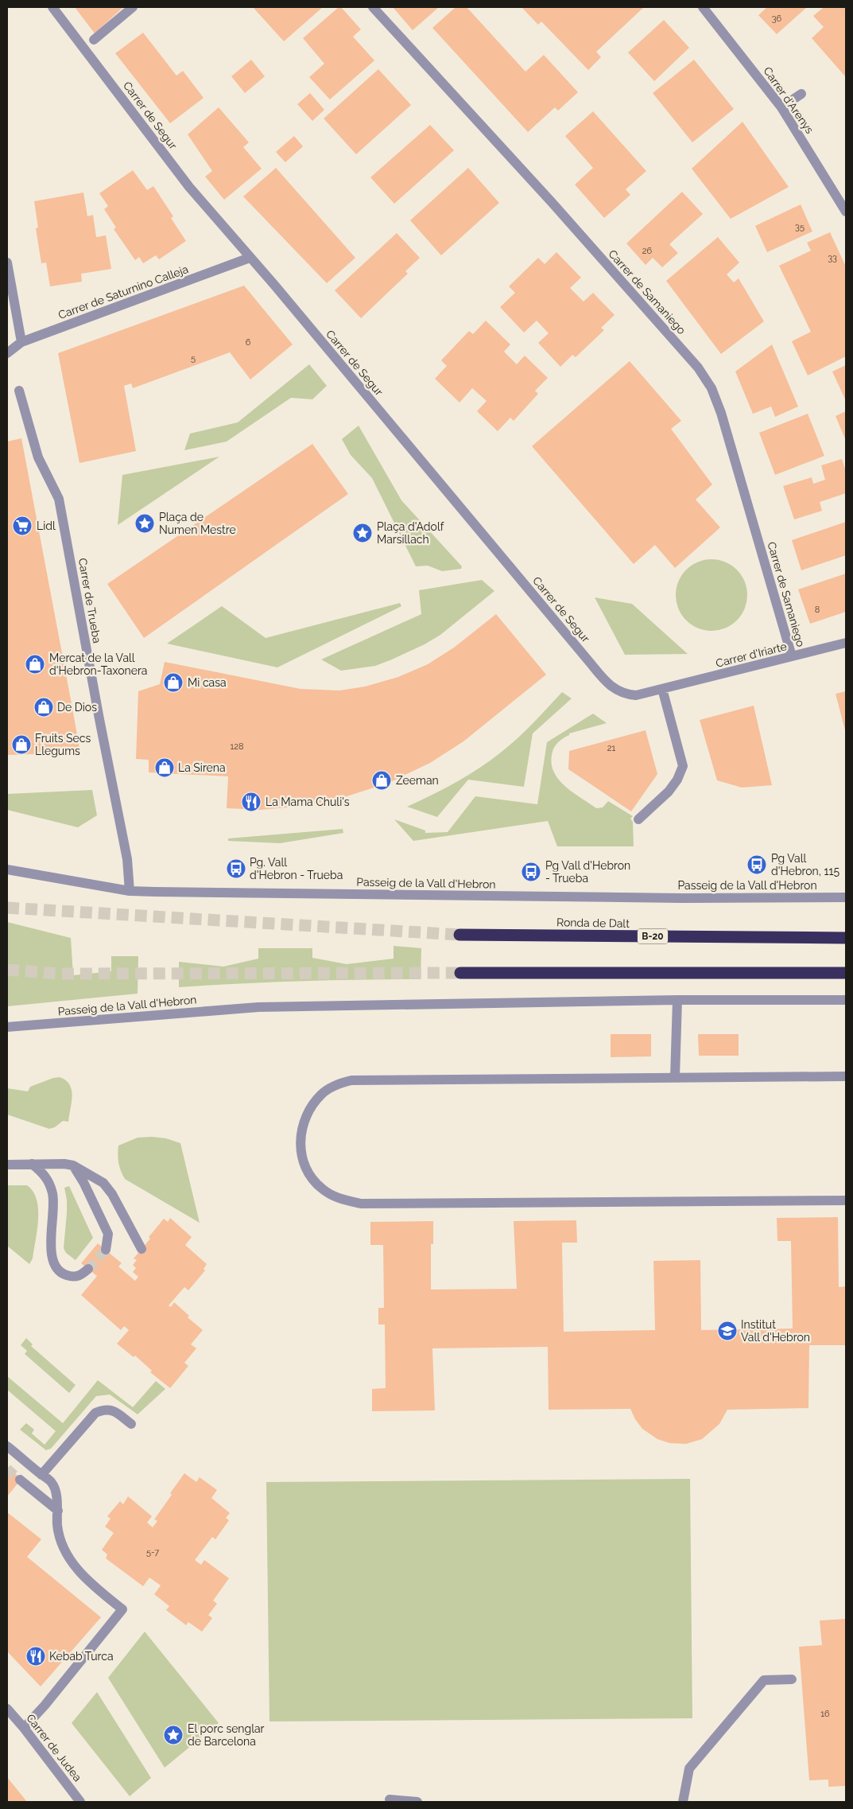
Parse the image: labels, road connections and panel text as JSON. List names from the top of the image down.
{
  "streets": {
    "highway": ["Ronda de Dalt", "B-20"],
    "street": [
      "Carrer d'Arenys",
      "Carrer de Segur",
      "Carrer de Saturnino Calleja",
      "Carrer de Samaniego",
      "Carrer de Trueba",
      "Carrer d'Iriarte",
      "Passeig de la Vall d'Hebron",
      "Carrer de Judea"
    ]
  },
  "crossings": [
    ["Carrer de Segur", "Carrer de Saturnino Calleja"],
    ["Carrer de Segur", "Carrer d'Iriarte"],
    ["Carrer de Samaniego", "Carrer d'Iriarte"],
    ["Carrer de Trueba", "Passeig de la Vall d'Hebron"]
  ],
  "places": {
    "place": ["Plaça de Numen Mestre", "Plaça d'Adolf Marsillach", "El porc senglar de Barcelona"],
    "supermarket": ["Lidl"],
    "shop": [
      "Mercat de la Vall d'Hebron-Taxonera",
      "Mi casa",
      "De Dios",
      "Fruits Secs Llegums",
      "La Sirena",
      "Zeeman"
    ],
    "restaurant": ["La Mama Chuli's", "Kebab Turca"],
    "bus stop": ["Pg Vall d'Hebron, 115", "Pg. Vall d'Hebron - Trueba", "Pg Vall d'Hebron - Trueba"],
    "school or university": ["Institut Vall d'Hebron"]
  },
  "house_numbers": [
    "36",
    "35",
    "26",
    "33",
    "6",
    "5",
    "8",
    "128",
    "21",
    "5-7",
    "16"
  ]
}
